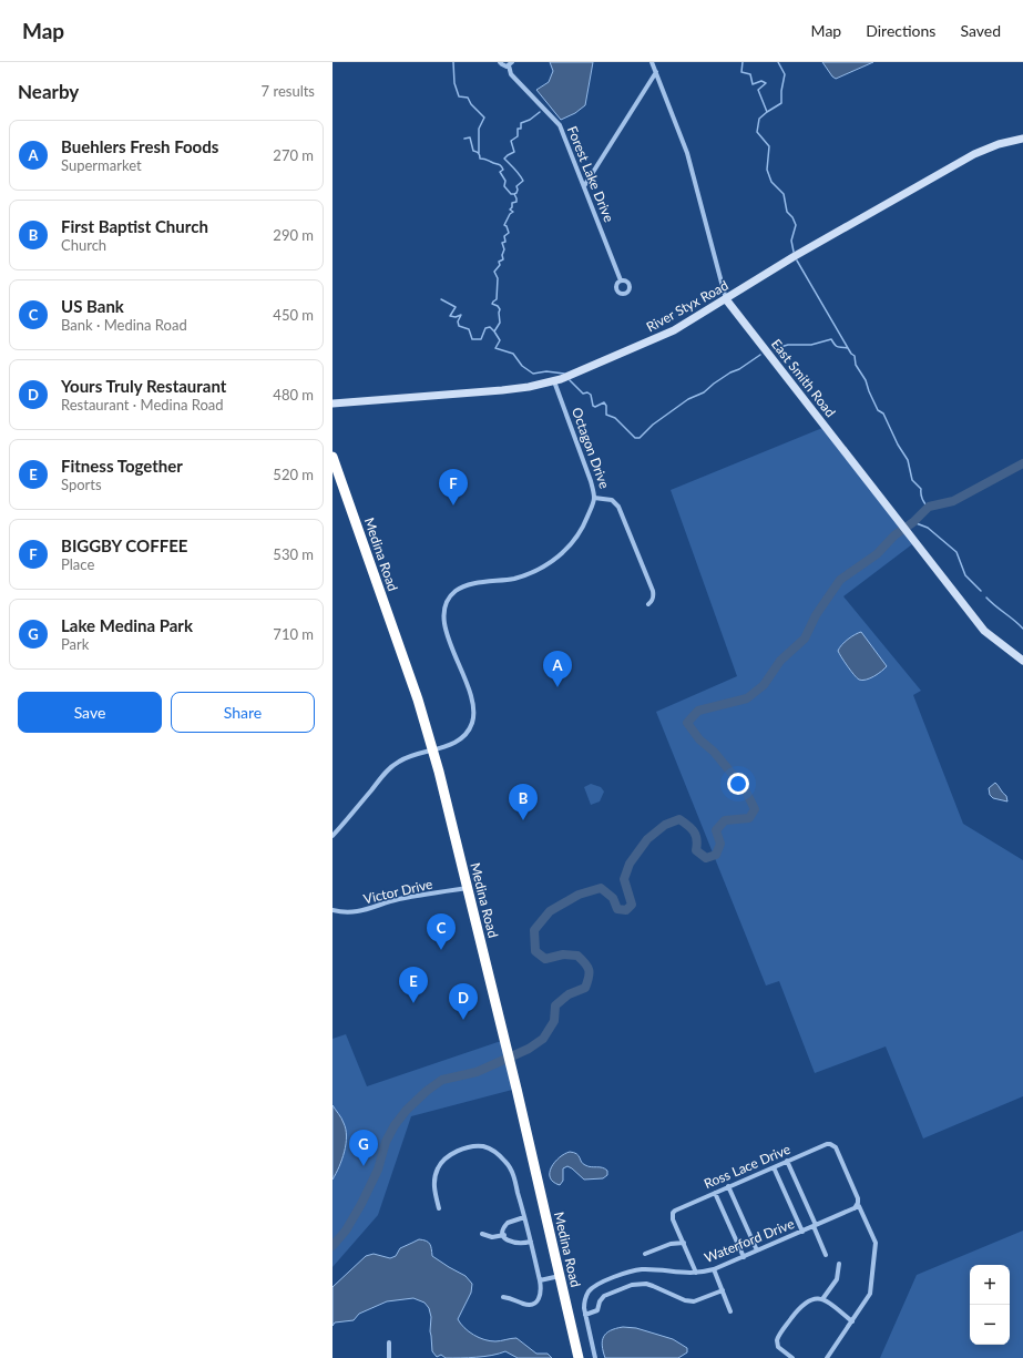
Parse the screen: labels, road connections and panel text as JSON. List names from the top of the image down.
{
  "streets": {
    "highway": ["Medina Road"],
    "street": [
      "Forest Lake Drive",
      "River Styx Road",
      "East Smith Road",
      "Octagon Drive",
      "Victor Drive",
      "Ross Lace Drive",
      "Waterford Drive"
    ]
  },
  "crossings": [
    ["River Styx Road", "East Smith Road"],
    ["River Styx Road", "Octagon Drive"],
    ["Medina Road", "Victor Drive"],
    ["Ross Lace Drive", "Waterford Drive"]
  ],
  "page": {
    "header": "Map",
    "nav": ["Map", "Directions", "Saved"],
    "heading": ["Nearby", "7 results"],
    "list": [
      {
        "mark": "A",
        "name": "Buehlers Fresh Foods",
        "note": "Supermarket",
        "value": "270 m"
      },
      {
        "mark": "B",
        "name": "First Baptist Church",
        "note": "Church",
        "value": "290 m"
      },
      {
        "mark": "C",
        "name": "US Bank",
        "note": "Bank · Medina Road",
        "value": "450 m"
      },
      {
        "mark": "D",
        "name": "Yours Truly Restaurant",
        "note": "Restaurant · Medina Road",
        "value": "480 m"
      },
      {
        "mark": "E",
        "name": "Fitness Together",
        "note": "Sports",
        "value": "520 m"
      },
      {
        "mark": "F",
        "name": "BIGGBY COFFEE",
        "note": "Place",
        "value": "530 m"
      },
      {
        "mark": "G",
        "name": "Lake Medina Park",
        "note": "Park",
        "value": "710 m"
      }
    ],
    "pins": [
      "F",
      "A",
      "B",
      "C",
      "E",
      "D",
      "G"
    ],
    "buttons": ["Save", "Share"],
    "map_buttons": ["+", "−"]
  }
}
